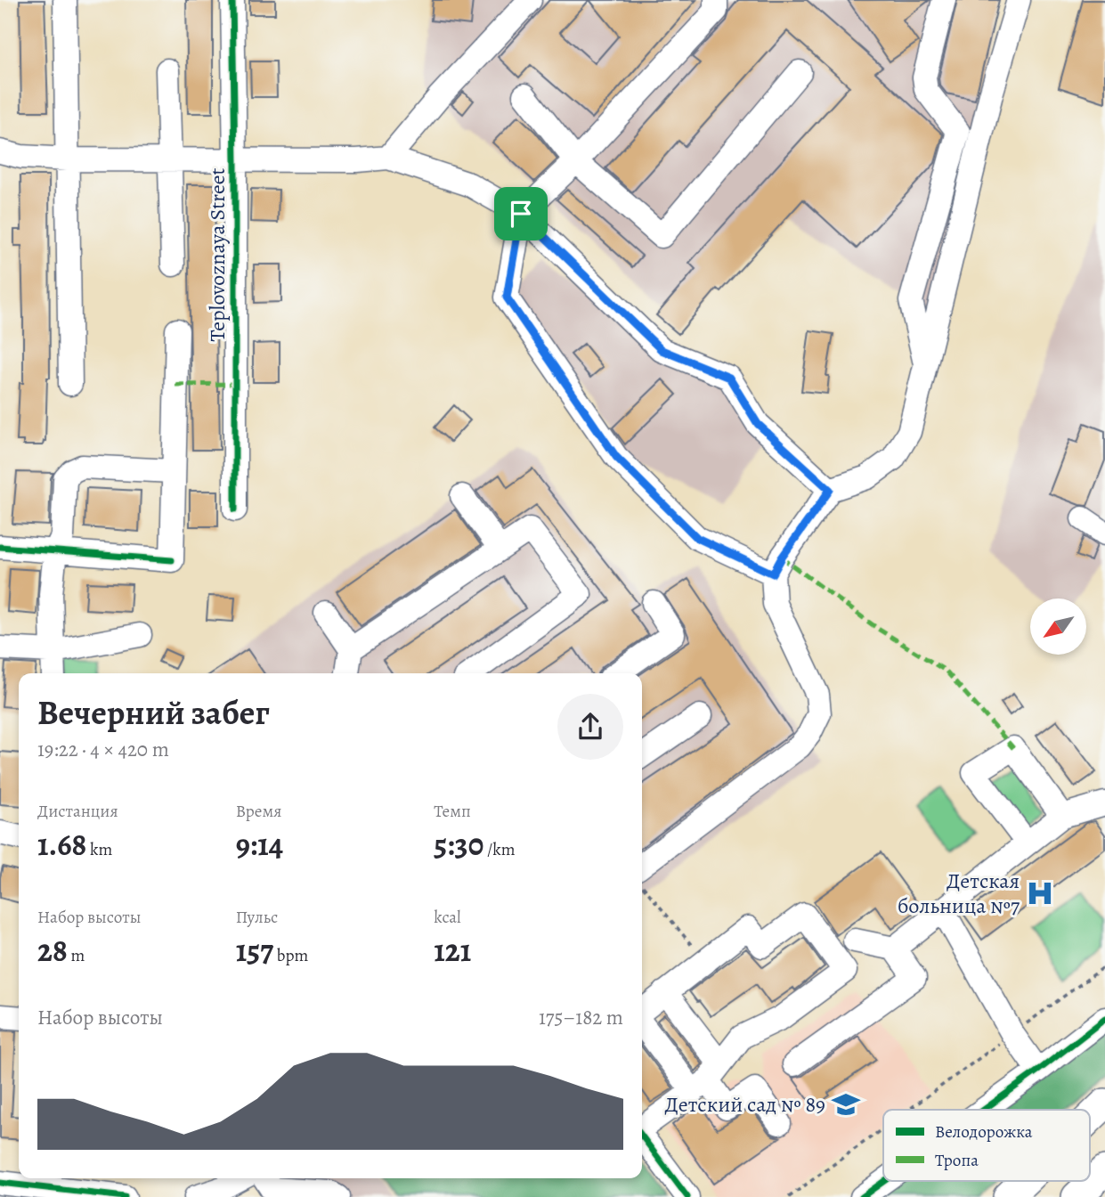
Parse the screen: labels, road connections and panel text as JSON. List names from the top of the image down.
{
  "streets": {
    "street": ["Teplovoznaya Street"]
  },
  "places": {
    "hospital": ["Детская больница №7"],
    "school or university": ["Детский сад № 89"]
  },
  "legend": ["Велодорожка", "Тропа"],
  "north": "bottom left",
  "page": {
    "heading": ["Вечерний забег", "19:22 · 4 × 420 m"],
    "stats": [
      ["Дистанция", "1.68 km"],
      ["Время", "9:14"],
      ["Темп", "5:30 /km"],
      ["Набор высоты", "28 m"],
      ["Пульс", "157 bpm"],
      ["kcal", "121"]
    ],
    "chart": ["Набор высоты", "175–182 m"]
  }
}
